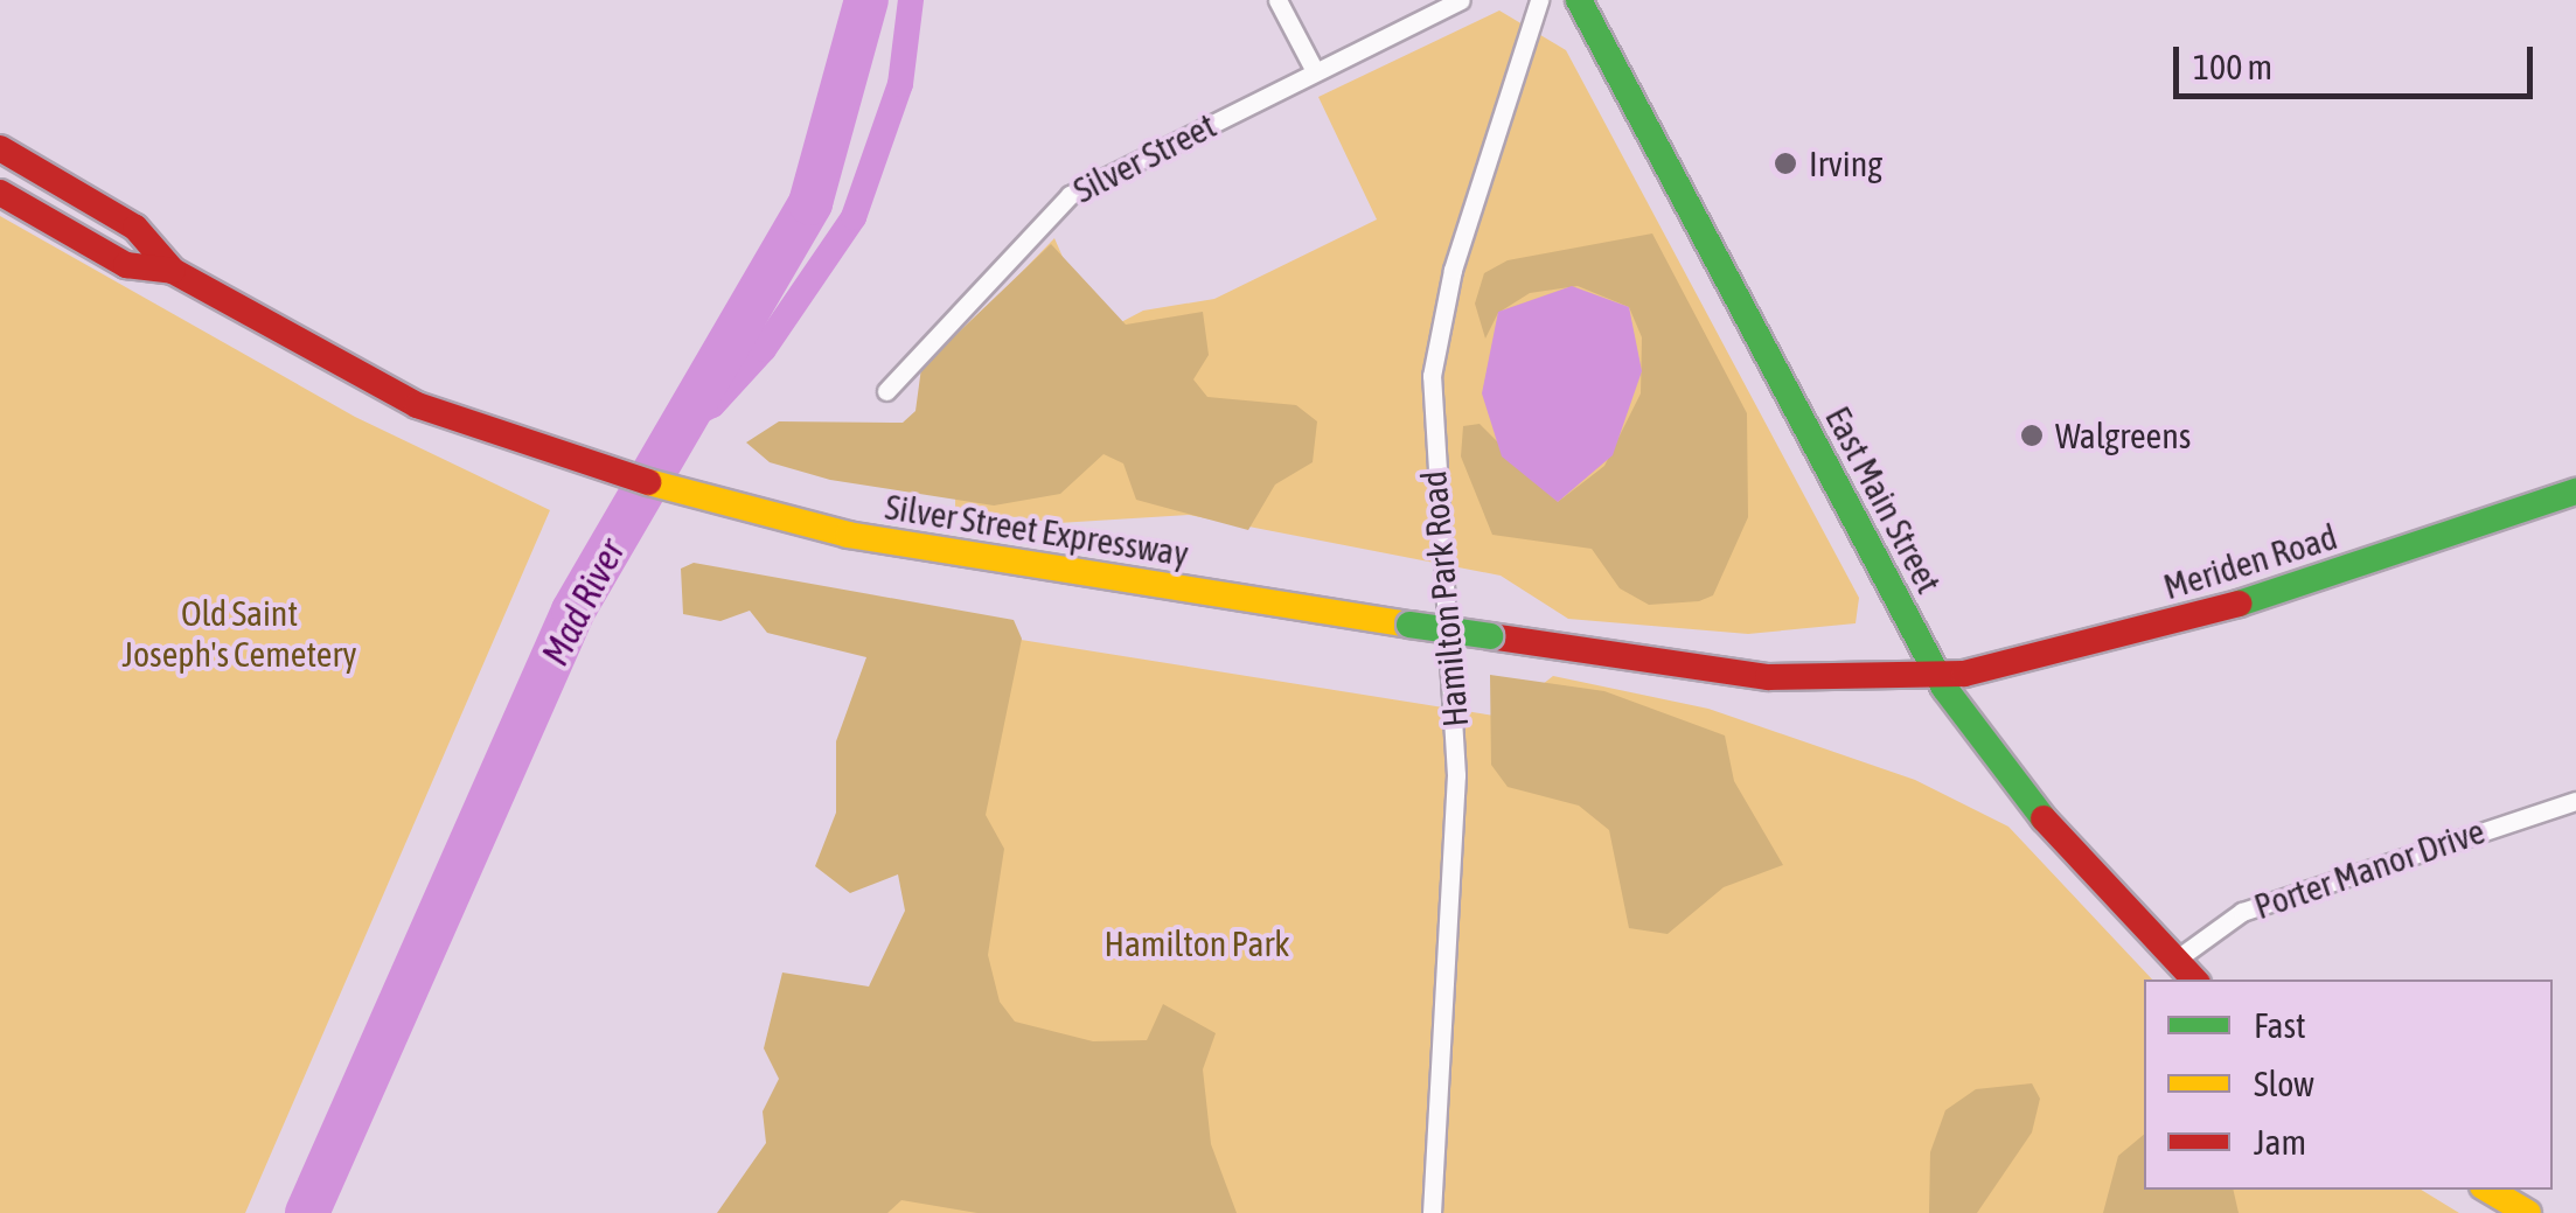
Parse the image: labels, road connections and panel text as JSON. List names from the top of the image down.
{
  "streets": {
    "main road": ["East Main Street", "Silver Street Expressway", "Meriden Road"],
    "street": ["Silver Street", "Hamilton Park Road", "Porter Manor Drive"]
  },
  "crossings": [
    ["East Main Street", "Silver Street Expressway"],
    ["East Main Street", "Meriden Road"],
    ["East Main Street", "Porter Manor Drive"],
    ["Silver Street Expressway", "Meriden Road"]
  ],
  "water": ["Mad River"],
  "parks": ["Old Saint Joseph's Cemetery", "Hamilton Park"],
  "places": ["Irving", "Walgreens"],
  "legend": ["Fast", "Slow", "Jam"],
  "scale_bar": "100 m"
}
